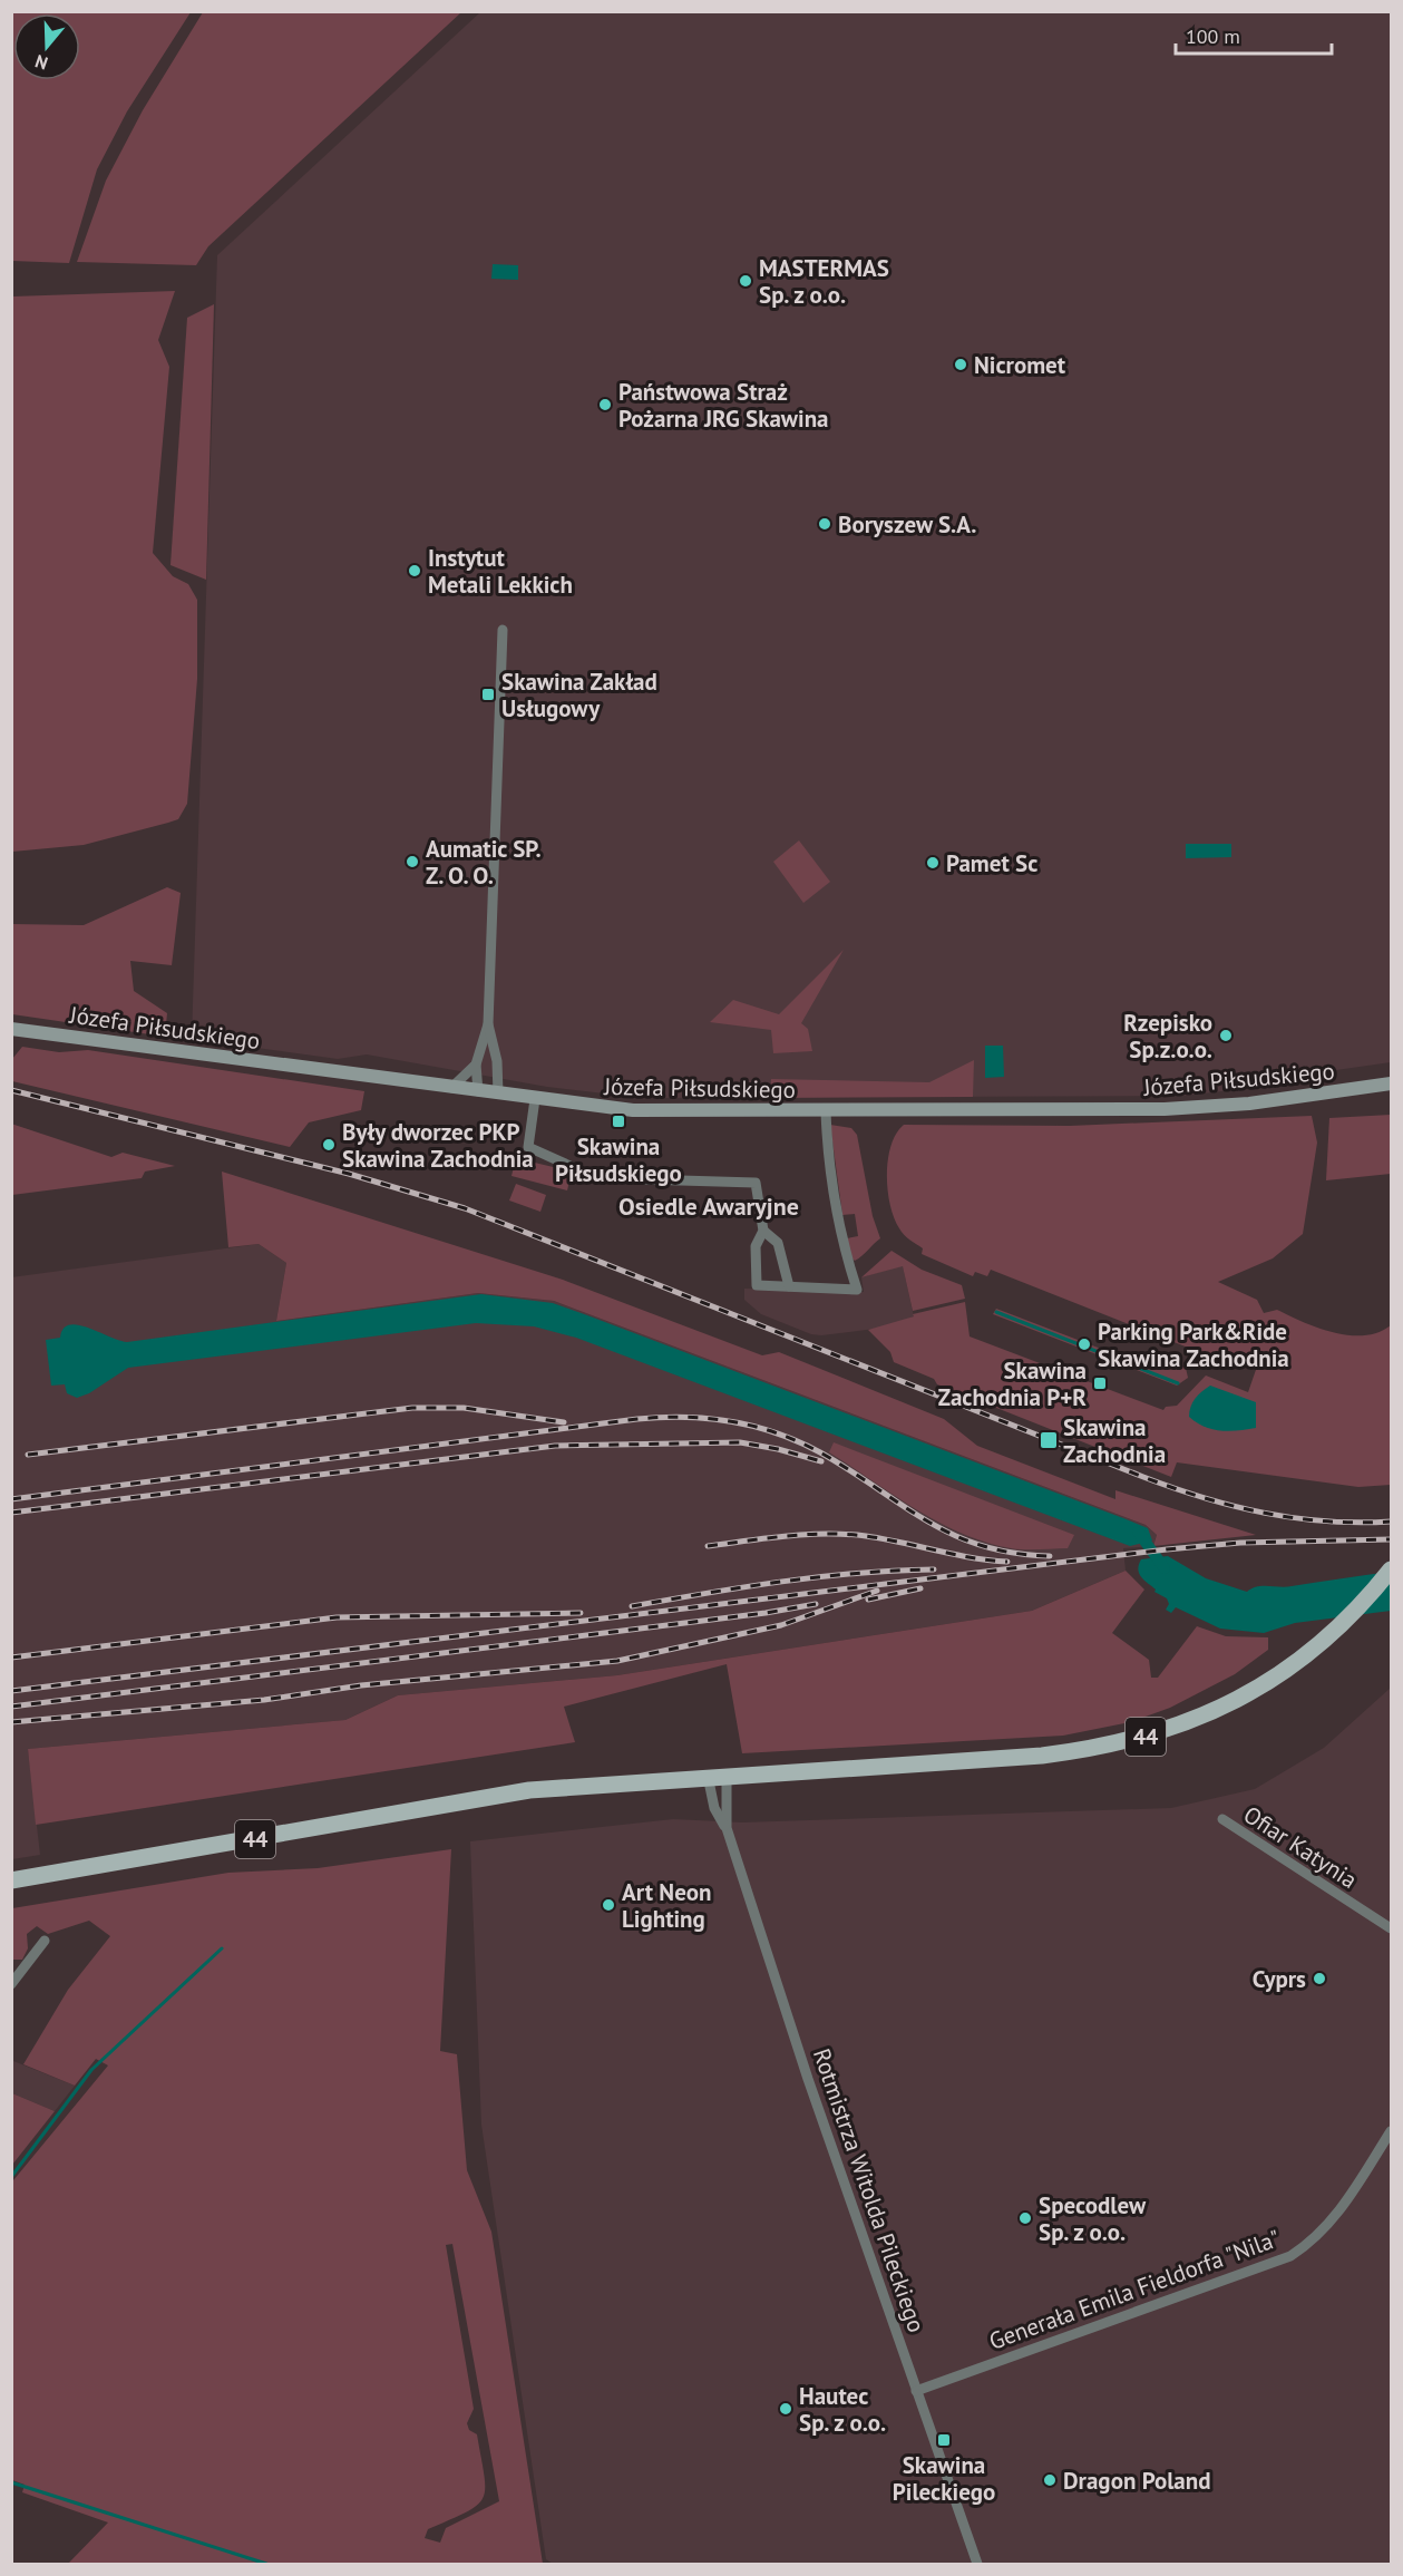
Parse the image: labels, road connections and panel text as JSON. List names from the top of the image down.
{
  "streets": {
    "main road": ["Józefa Piłsudskiego", "44"],
    "street": ["Ofiar Katynia", "Rotmistrza Witolda Pileckiego", "Generała Emila Fieldorfa \"Nila\""]
  },
  "crossings": [
    ["44", "Rotmistrza Witolda Pileckiego"],
    ["Rotmistrza Witolda Pileckiego", "Generała Emila Fieldorfa \"Nila\""]
  ],
  "districts": ["Osiedle Awaryjne"],
  "places": {
    "other": [
      "MASTERMAS Sp. z o.o.",
      "Nicromet",
      "Państwowa Straż Pożarna JRG Skawina",
      "Boryszew S.A.",
      "Instytut Metali Lekkich",
      "Aumatic SP. Z. O. O.",
      "Pamet Sc",
      "Rzepisko Sp.z.o.o.",
      "Były dworzec PKP Skawina Zachodnia",
      "Parking Park&Ride Skawina Zachodnia",
      "Art Neon Lighting",
      "Cyprs",
      "Specodlew Sp. z o.o.",
      "Hautec Sp. z o.o.",
      "Dragon Poland"
    ],
    "transit": [
      "Skawina Zakład Usługowy",
      "Skawina Piłsudskiego",
      "Skawina Zachodnia P+R",
      "Skawina Zachodnia",
      "Skawina Pileckiego"
    ]
  },
  "scale_bar": "100 m",
  "north": "bottom"
}
